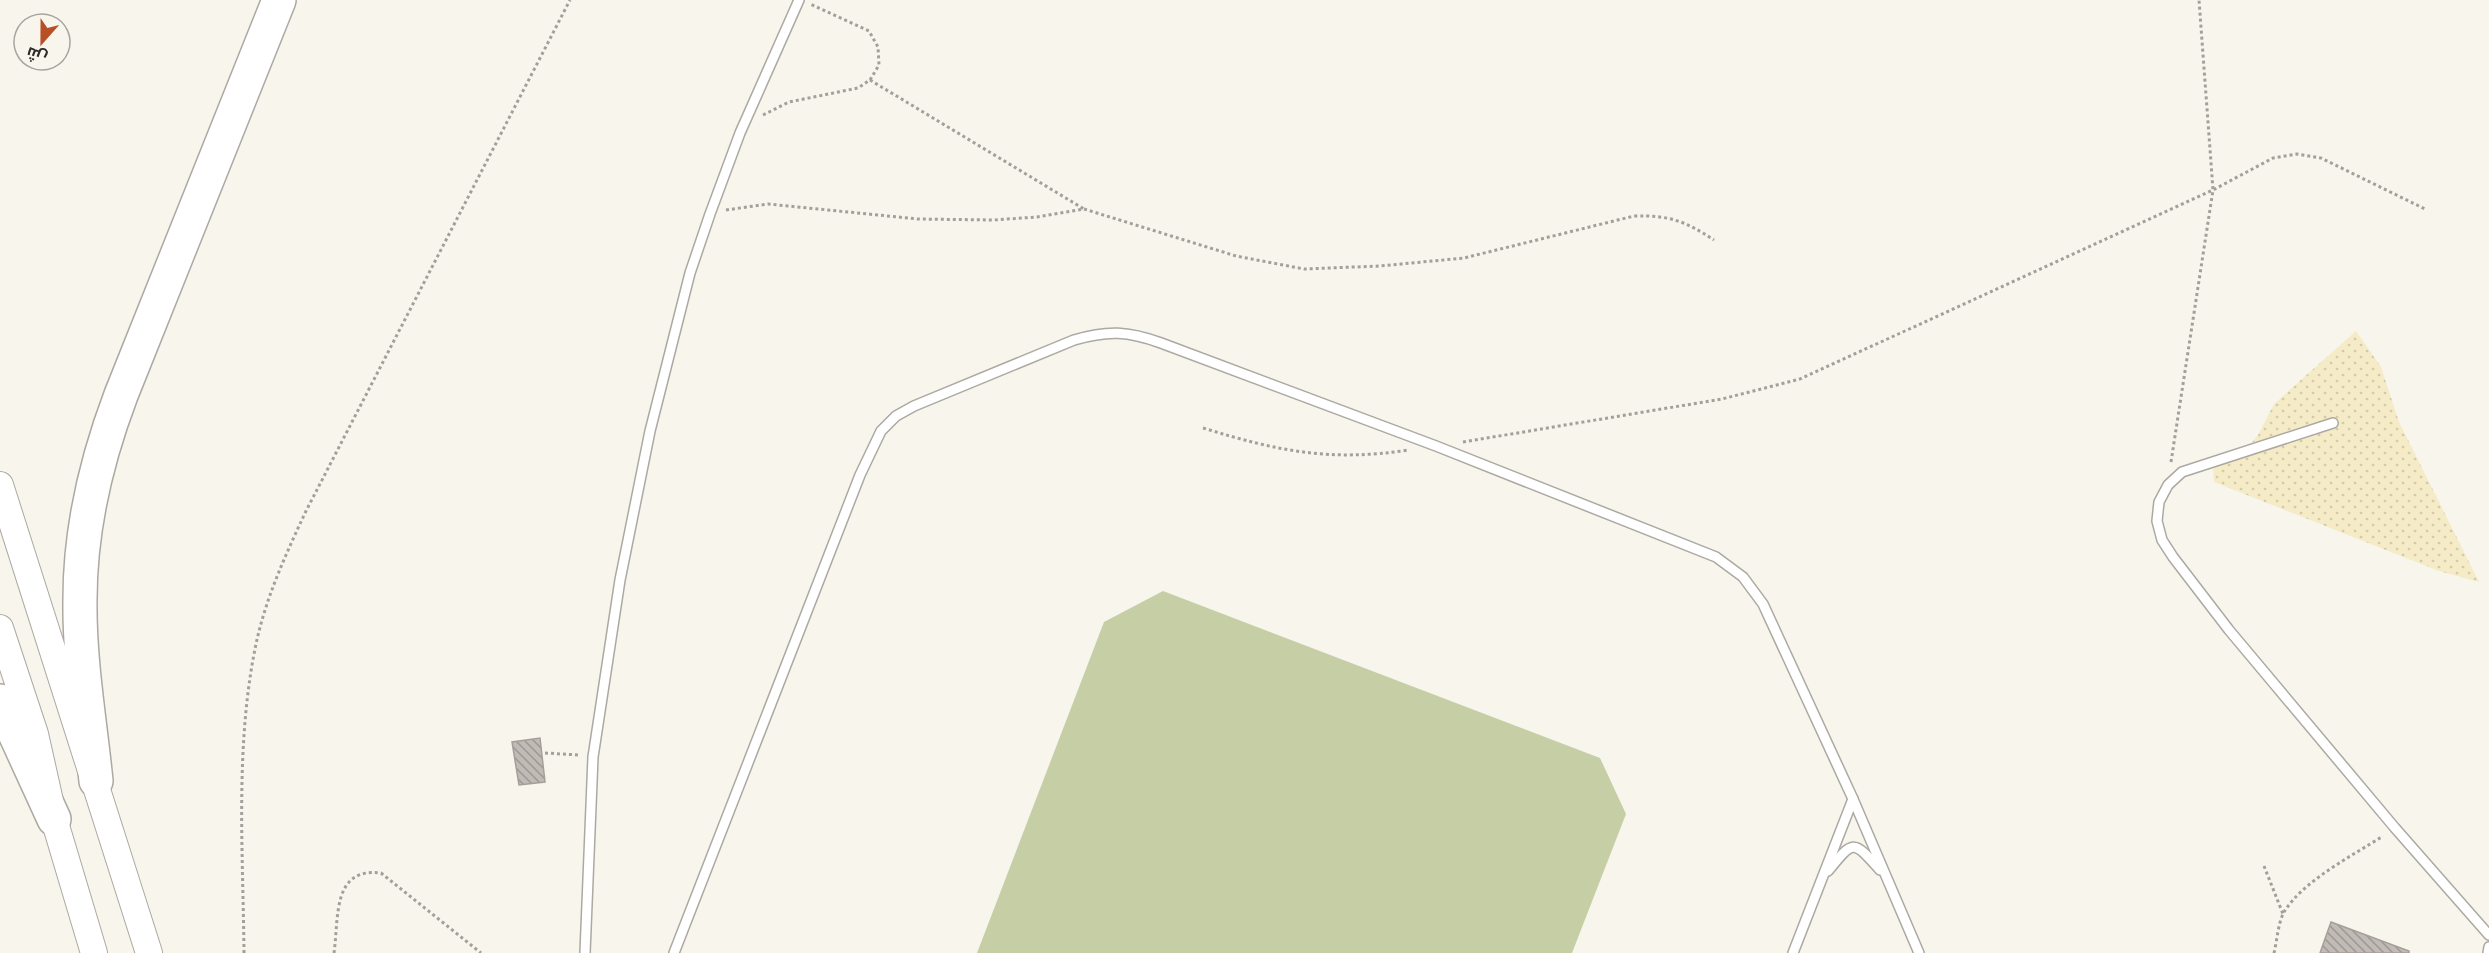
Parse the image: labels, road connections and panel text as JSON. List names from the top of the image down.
{
  "north": "bottom"
}
